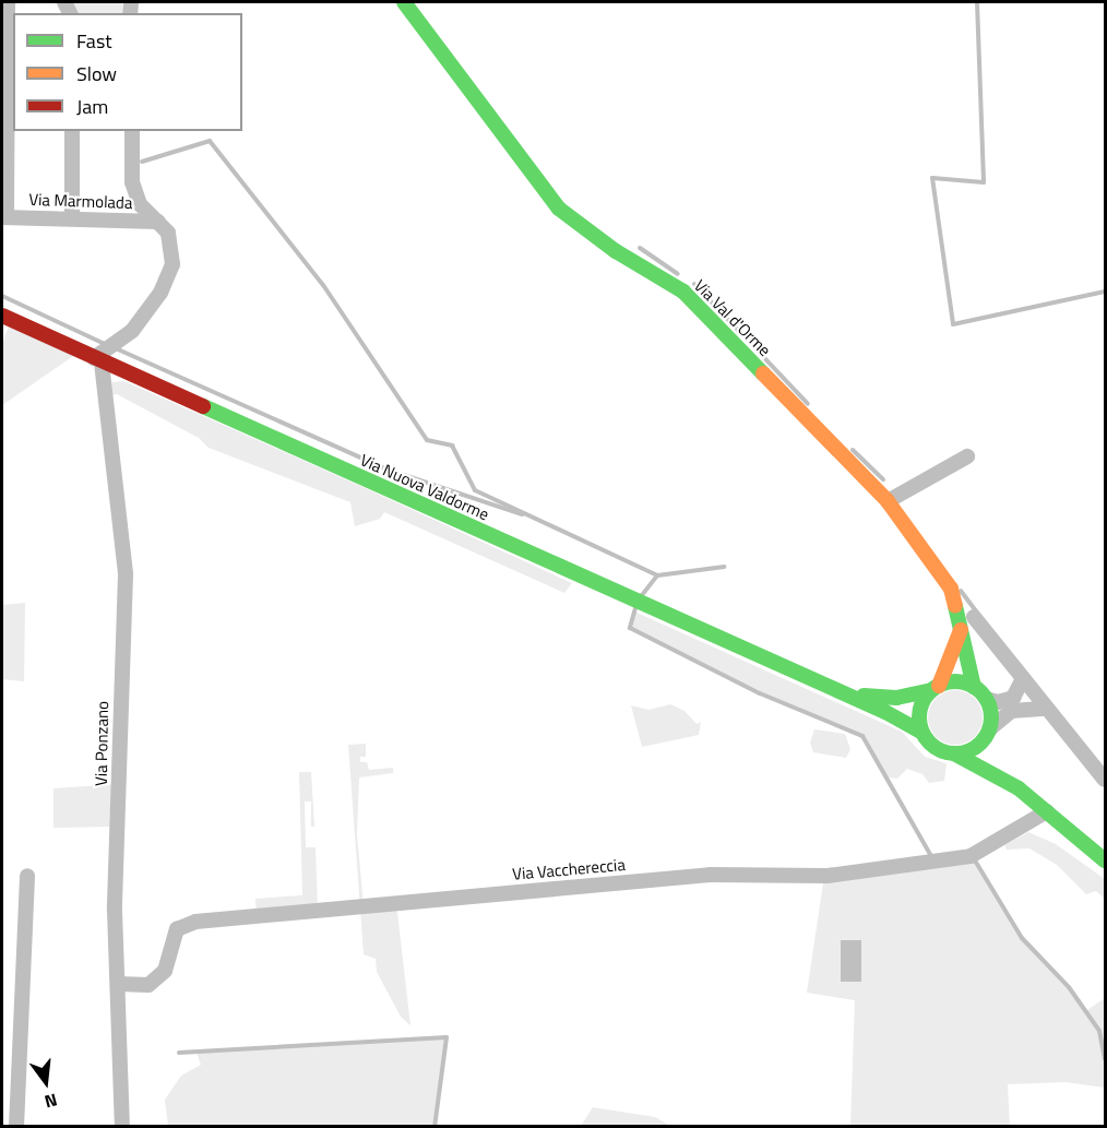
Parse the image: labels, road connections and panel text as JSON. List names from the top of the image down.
{
  "streets": {
    "main road": ["Via Val d'Orme", "Via Nuova Valdorme"],
    "street": ["Via Marmolada", "Via Ponzano", "Via Vacchereccia"]
  },
  "crossings": [
    ["Via Val d'Orme", "Via Nuova Valdorme"],
    ["Via Nuova Valdorme", "Via Ponzano"],
    ["Via Nuova Valdorme", "Via Vacchereccia"],
    ["Via Ponzano", "Via Vacchereccia"]
  ],
  "legend": ["Fast", "Slow", "Jam"],
  "north": "bottom"
}
